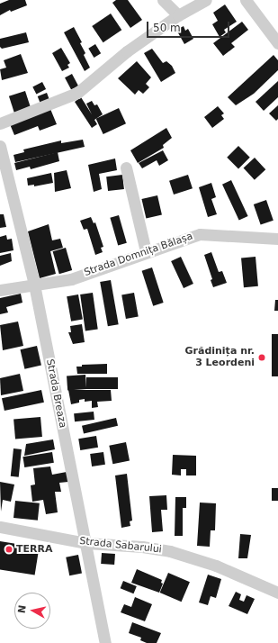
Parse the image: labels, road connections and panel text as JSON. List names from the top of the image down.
{
  "streets": {
    "street": ["Strada Domnița Bălașa", "Strada Breaza", "Strada Sabarului"]
  },
  "crossings": [
    ["Strada Domnița Bălașa", "Strada Breaza"],
    ["Strada Breaza", "Strada Sabarului"]
  ],
  "places": ["Grădinița nr. 3 Leordeni", "TERRA"],
  "scale_bar": "50 m",
  "north": "left"
}
